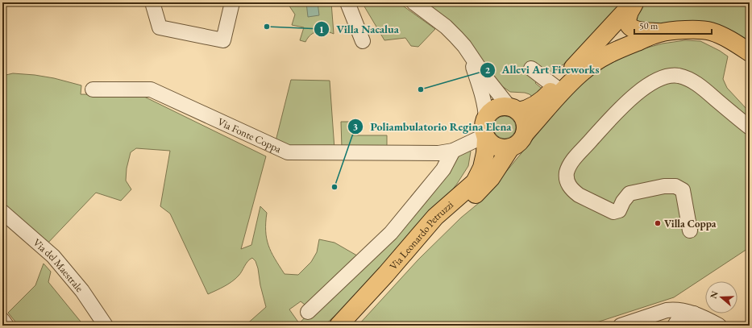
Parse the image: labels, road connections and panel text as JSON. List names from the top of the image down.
{
  "streets": {
    "main road": ["Via Leonardo Petruzzi"],
    "street": ["Via Fonte Coppa", "Via del Maestrale"]
  },
  "crossings": [
    ["Via Fonte Coppa", "Via Leonardo Petruzzi"]
  ],
  "places": [
    "Villa Nacalua",
    "Allevi Art Fireworks",
    "Poliambulatorio Regina Elena",
    "Villa Coppa"
  ],
  "scale_bar": "50 m",
  "north": "left"
}
